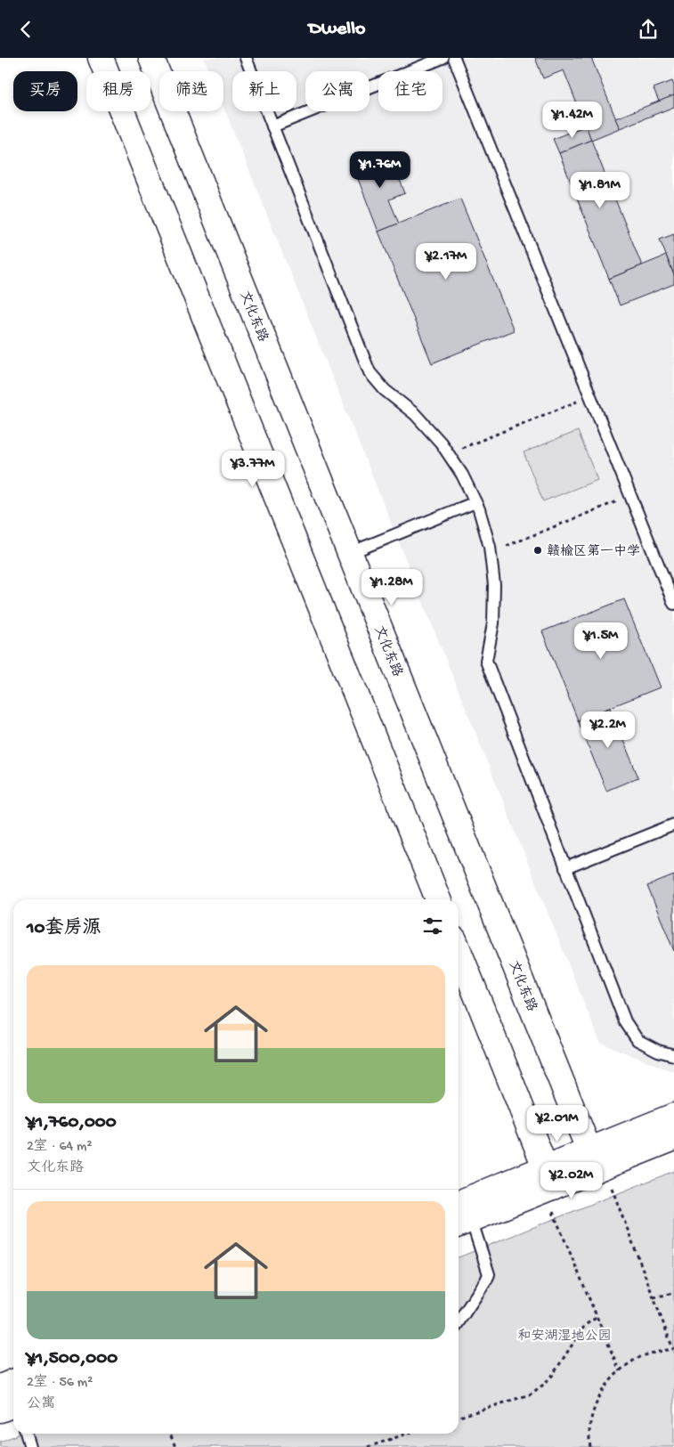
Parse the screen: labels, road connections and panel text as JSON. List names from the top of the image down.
{
  "streets": {
    "main road": ["文化东路"]
  },
  "parks": ["和安湖湿地公园"],
  "places": ["赣榆区第一中学"],
  "page": {
    "header": "Dwello",
    "chip": [
      "买房",
      "租房",
      "筛选",
      "新上",
      "公寓",
      "住宅"
    ],
    "price": [
      "¥1.42M",
      "¥1.76M",
      "¥1.81M",
      "¥2.17M",
      "¥3.77M",
      "¥1.28M",
      "¥1.5M",
      "¥2.2M",
      "¥2.01M",
      "¥2.02M"
    ],
    "heading": "10套房源",
    "list": [
      {
        "name": "¥1,760,000",
        "note": "2室 · 64 m² · 文化东路"
      },
      {
        "name": "¥1,500,000",
        "note": "2室 · 56 m² · 公寓"
      }
    ]
  }
}
